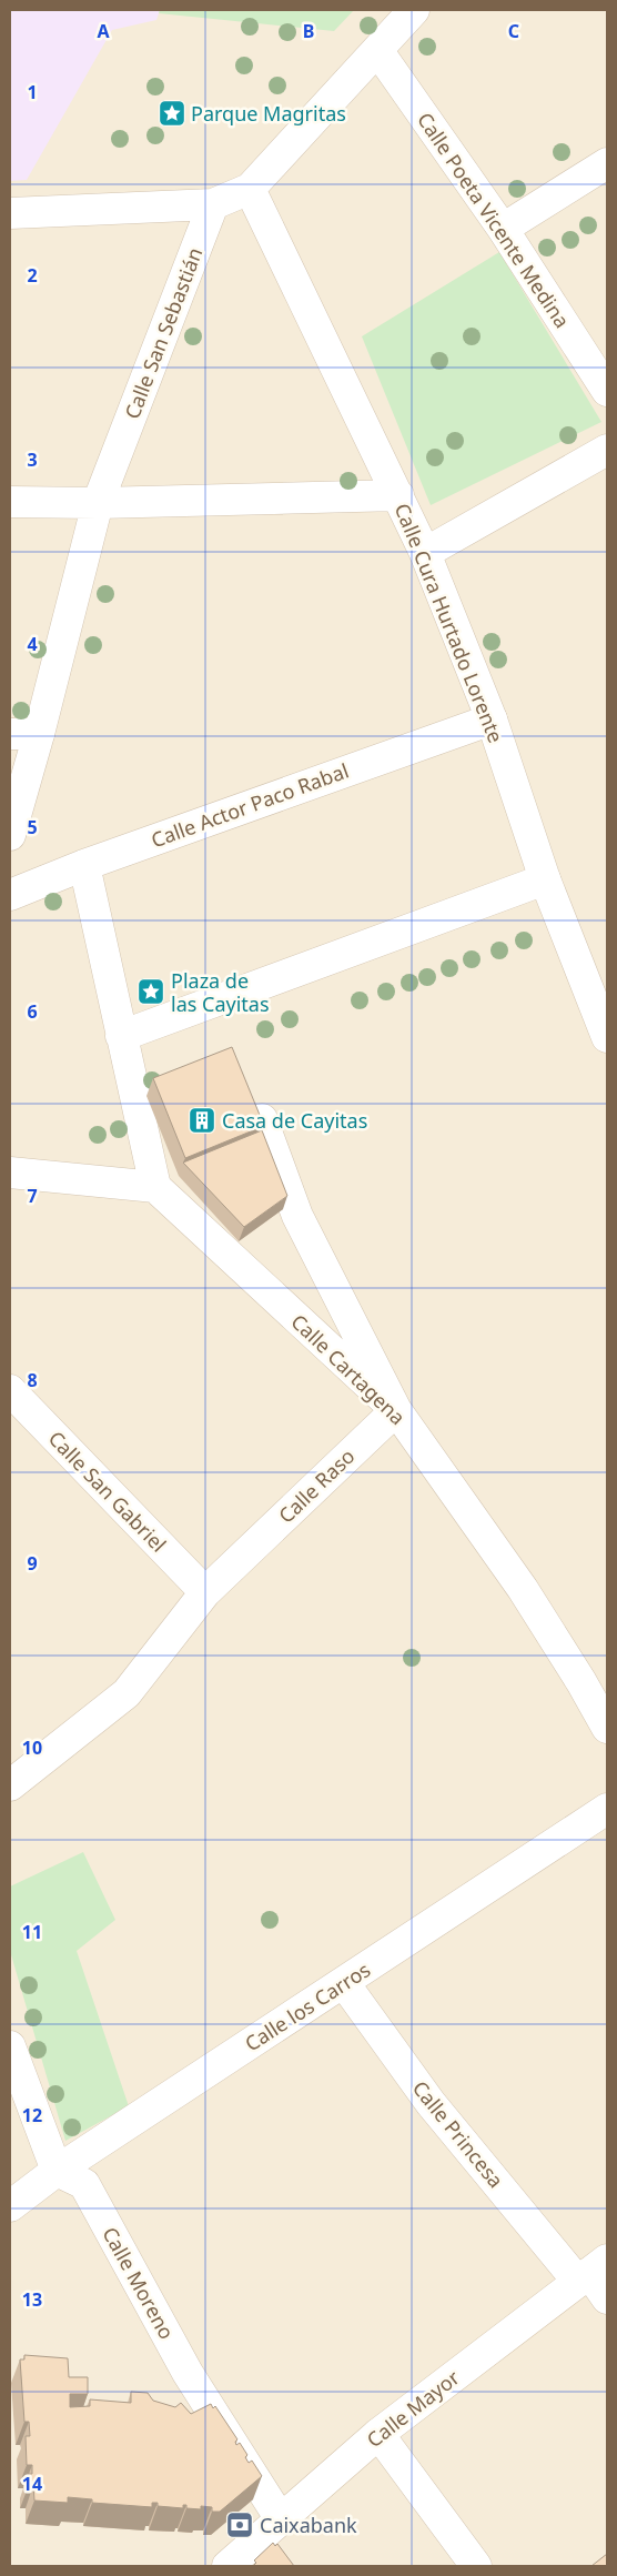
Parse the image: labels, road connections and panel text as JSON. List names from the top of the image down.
{
  "streets": {
    "street": [
      "Calle Poeta Vicente Medina",
      "Calle San Sebastián",
      "Calle Cura Hurtado Lorente",
      "Calle Actor Paco Rabal",
      "Calle Cartagena",
      "Calle Raso",
      "Calle San Gabriel",
      "Calle los Carros",
      "Calle Princesa",
      "Calle Moreno",
      "Calle Mayor"
    ]
  },
  "crossings": [
    ["Calle Cura Hurtado Lorente", "Calle Actor Paco Rabal"],
    ["Calle Cartagena", "Calle Raso"],
    ["Calle Raso", "Calle San Gabriel"],
    ["Calle los Carros", "Calle Princesa"],
    ["Calle los Carros", "Calle Moreno"],
    ["Calle Princesa", "Calle Mayor"],
    ["Calle Moreno", "Calle Mayor"]
  ],
  "places": {
    "place": ["Parque Magritas", "Plaza de las Cayitas"],
    "building": ["Casa de Cayitas"],
    "bank": ["Caixabank"]
  },
  "grid": {
    "columns": ["A", "B", "C"],
    "rows": [
      "1",
      "2",
      "3",
      "4",
      "5",
      "6",
      "7",
      "8",
      "9",
      "10",
      "11",
      "12",
      "13",
      "14"
    ]
  }
}
